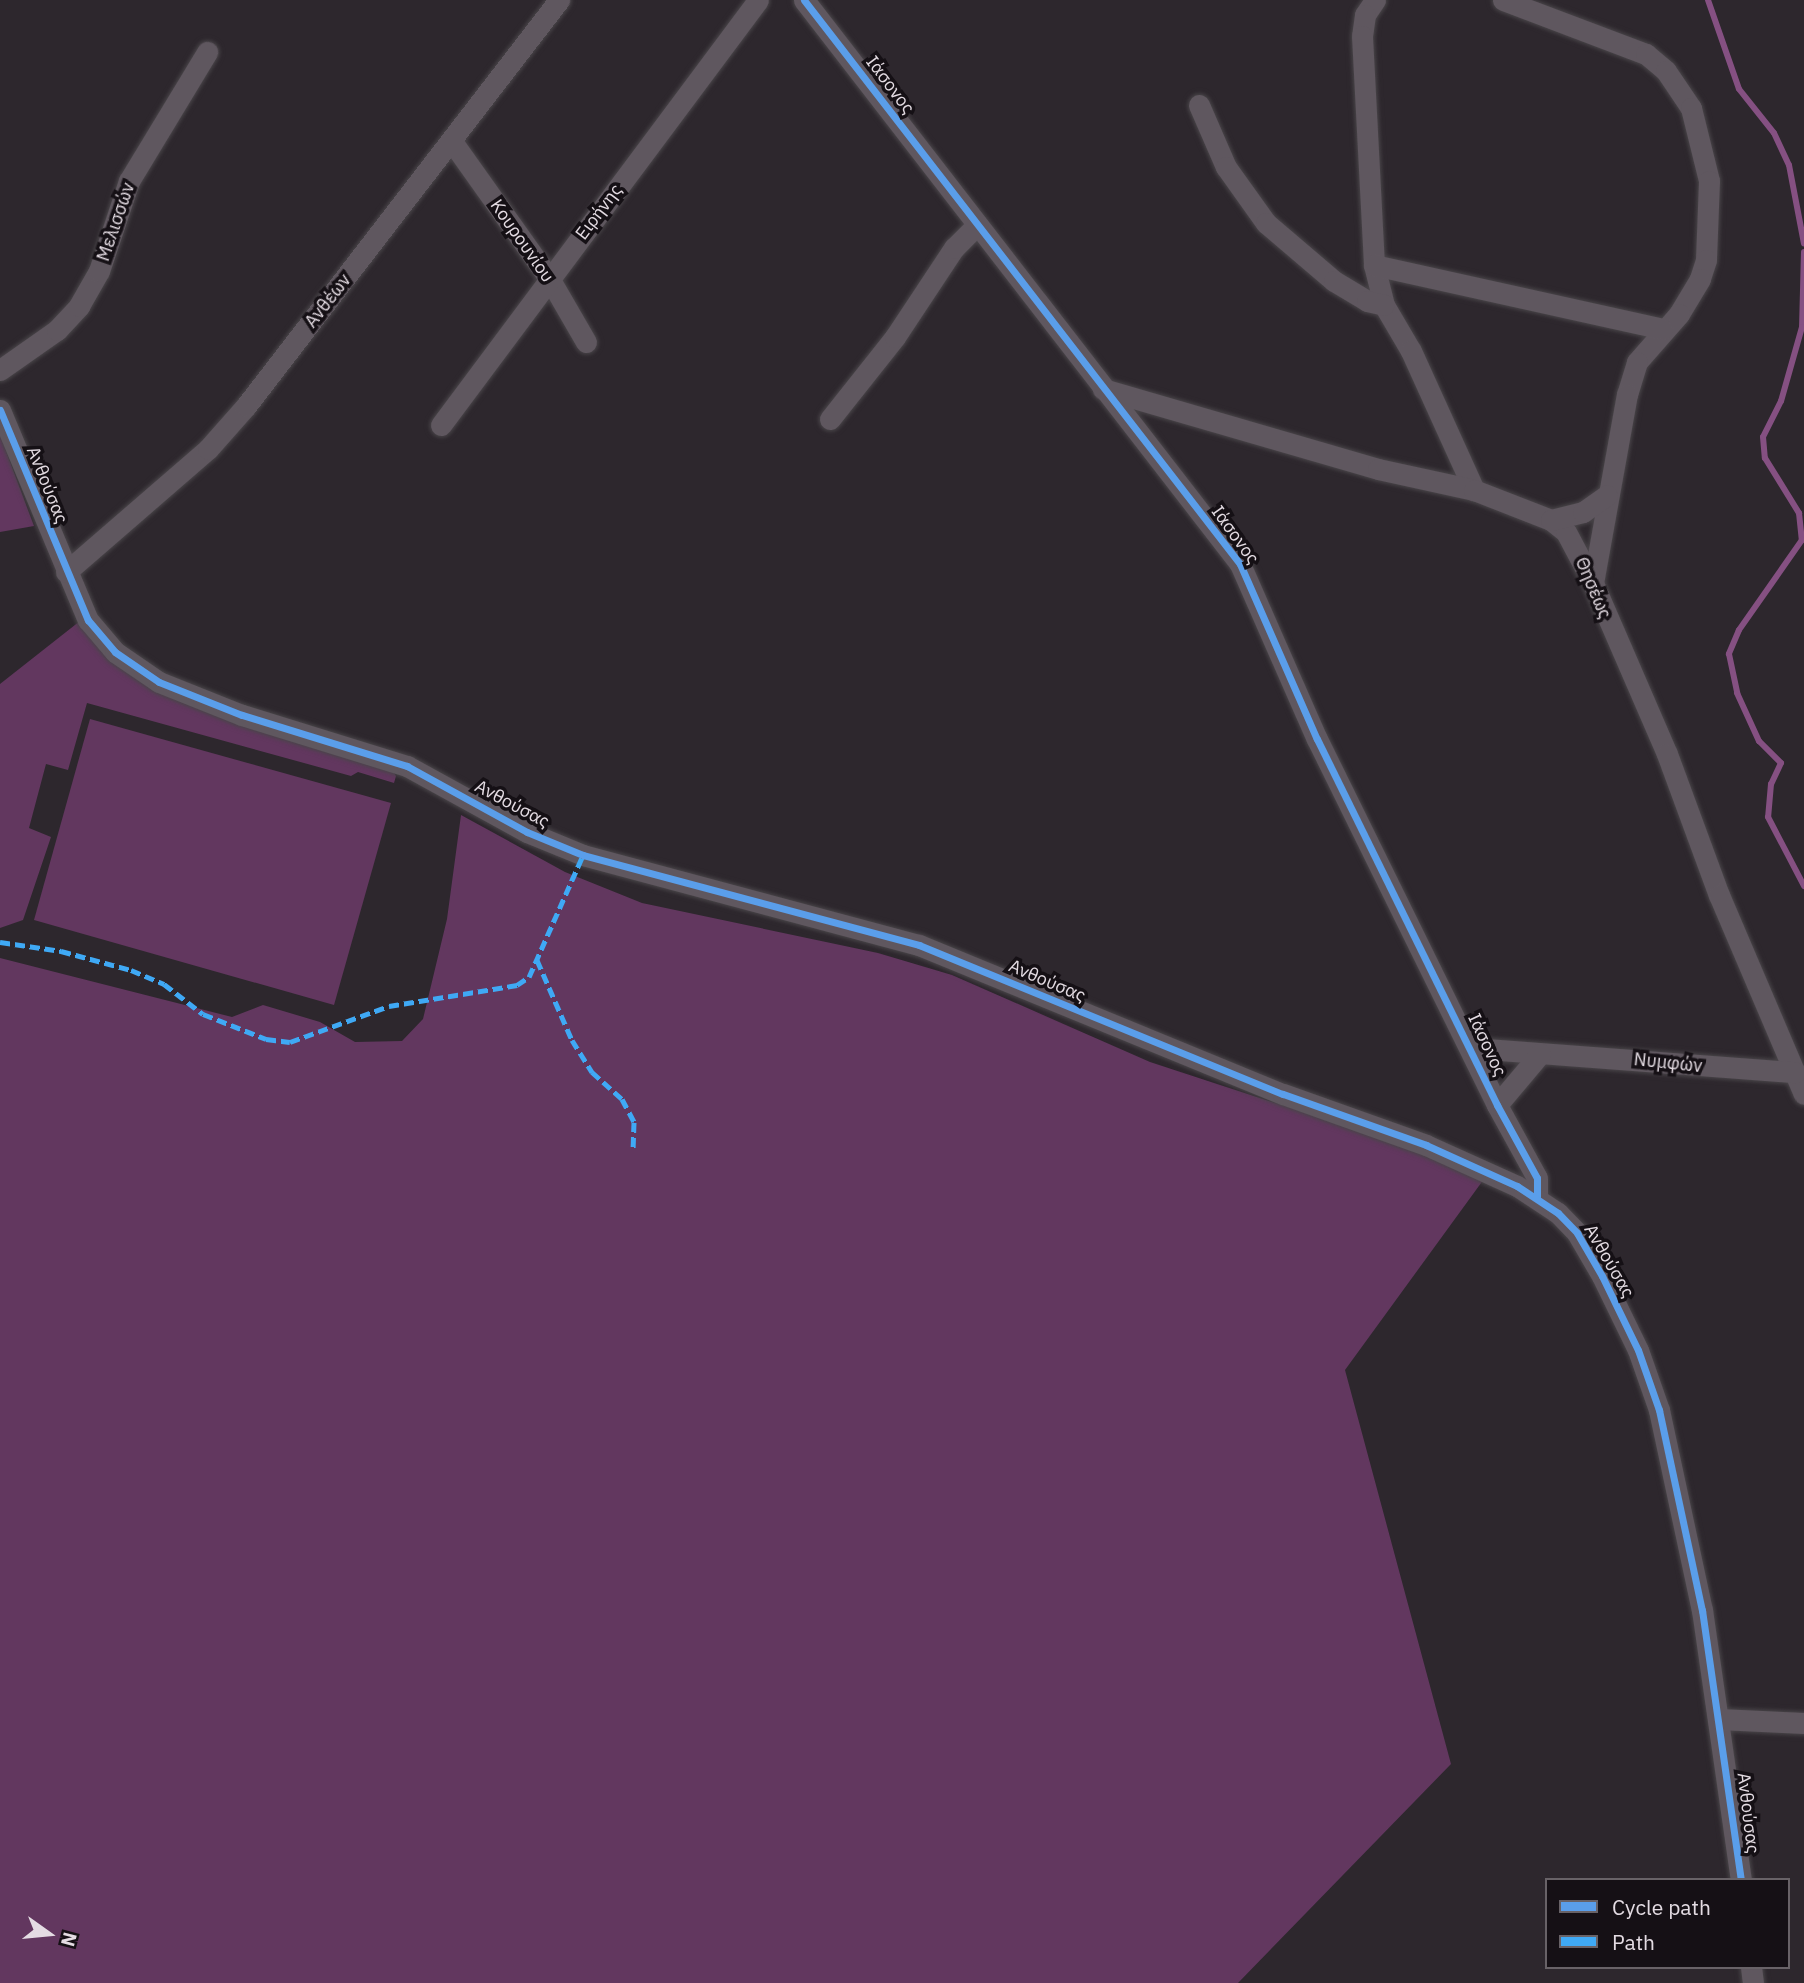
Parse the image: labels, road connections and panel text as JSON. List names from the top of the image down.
{
  "streets": {
    "street": [
      "Ιάσονος",
      "Ειρήνης",
      "Μελισσών",
      "Κουρουνίου",
      "Ανθέων",
      "Ανθούσας",
      "Θησέως",
      "Νυμφών"
    ]
  },
  "crossings": [
    ["Ιάσονος", "Ανθούσας"],
    ["Ιάσονος", "Θησέως"],
    ["Ιάσονος", "Νυμφών"],
    ["Ειρήνης", "Κουρουνίου"],
    ["Κουρουνίου", "Ανθέων"],
    ["Ανθέων", "Ανθούσας"],
    ["Θησέως", "Νυμφών"]
  ],
  "legend": ["Cycle path", "Path"],
  "north": "right"
}
